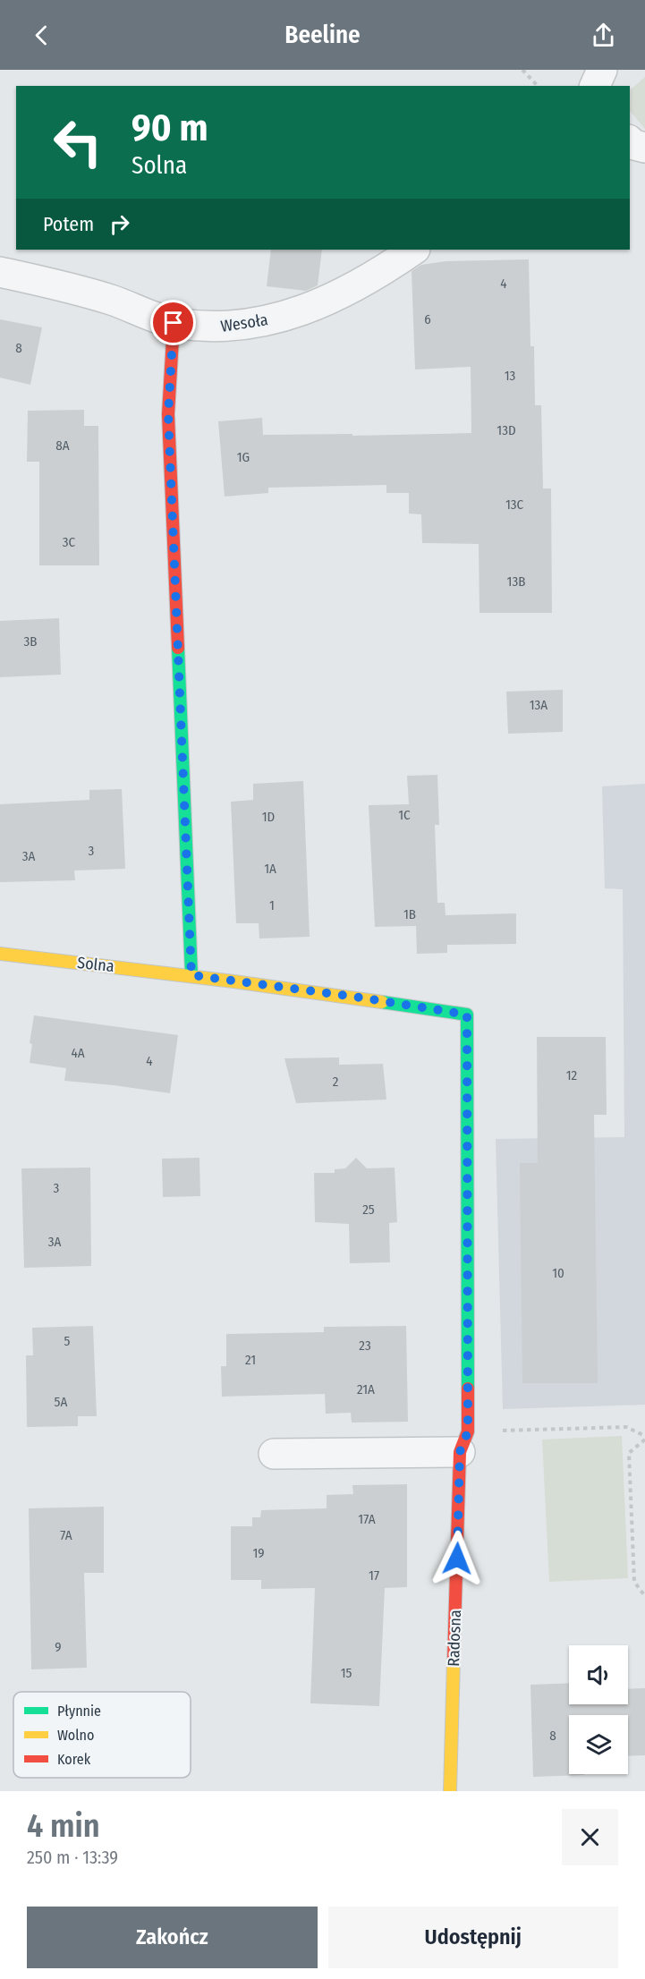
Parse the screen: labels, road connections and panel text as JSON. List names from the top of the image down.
{
  "streets": {
    "street": ["Wesoła", "Solna", "Radosna"]
  },
  "crossings": [
    ["Solna", "Radosna"]
  ],
  "house_numbers": [
    "4",
    "6",
    "8",
    "13",
    "13D",
    "8A",
    "1G",
    "13C",
    "3C",
    "13B",
    "3B",
    "13A",
    "1C",
    "1D",
    "3",
    "3A",
    "1A",
    "1",
    "1B",
    "4A",
    "4",
    "12",
    "2",
    "3",
    "25",
    "3A",
    "10",
    "5",
    "23",
    "21",
    "21A",
    "5A",
    "17A",
    "7A",
    "19",
    "17",
    "9",
    "15",
    "8"
  ],
  "legend": ["Płynnie", "Wolno", "Korek"],
  "page": {
    "header": "Beeline",
    "turn": ["90 m", "Solna"],
    "then": "Potem",
    "heading": ["4 min", "250 m · 13:39"],
    "buttons": ["Zakończ", "Udostępnij"]
  }
}
